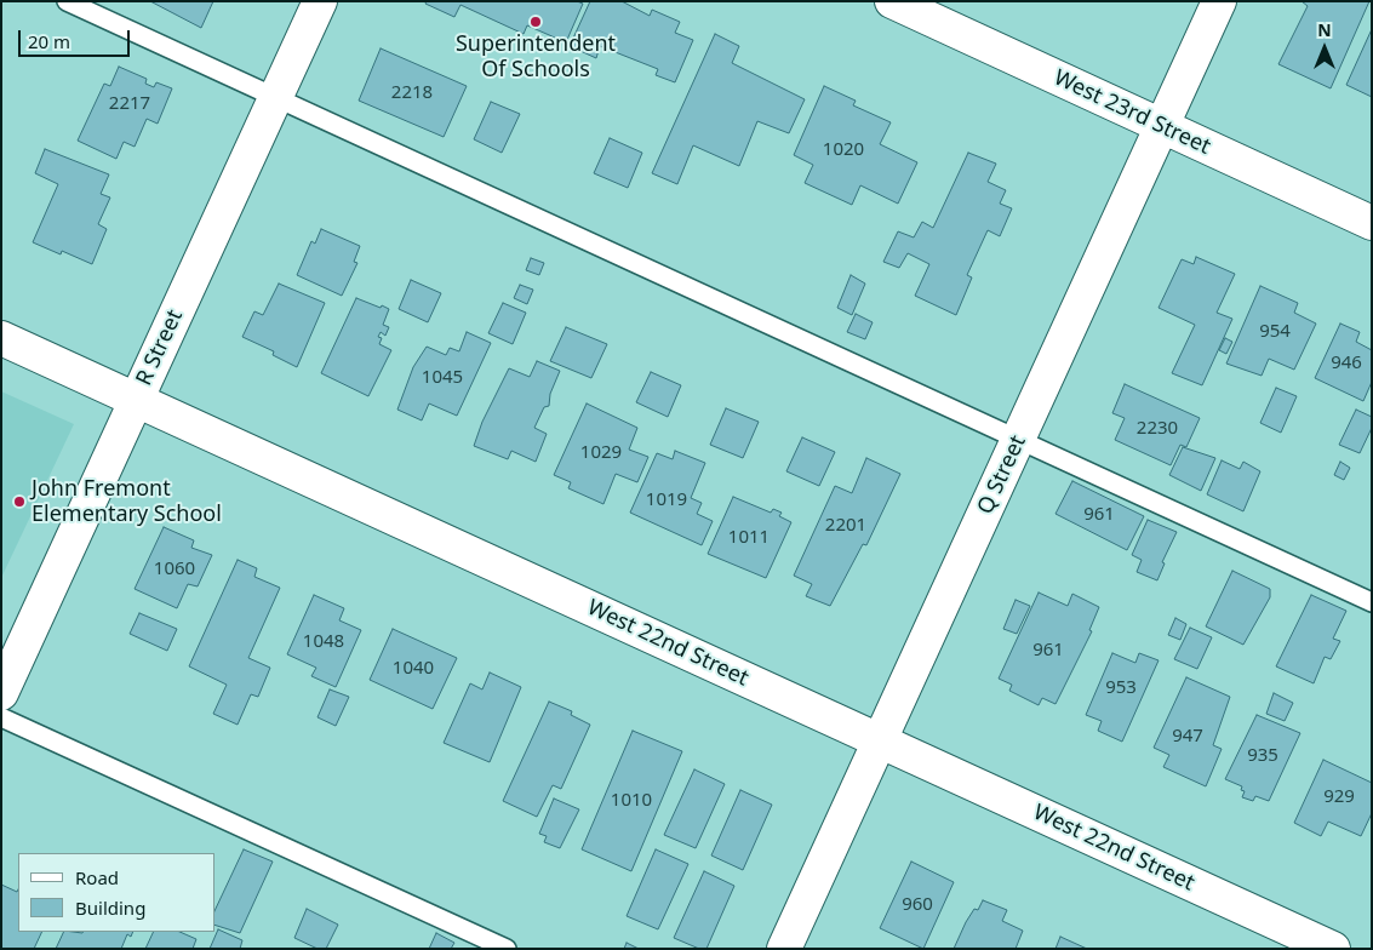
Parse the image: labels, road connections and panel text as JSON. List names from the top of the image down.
{
  "streets": {
    "street": [
      "West 23rd Street",
      "R Street",
      "Q Street",
      "West 22nd Street"
    ]
  },
  "crossings": [
    ["West 23rd Street", "Q Street"],
    ["R Street", "West 22nd Street"],
    ["Q Street", "West 22nd Street"]
  ],
  "places": ["Superintendent Of Schools", "John Fremont Elementary School"],
  "house_numbers": [
    "2218",
    "2217",
    "1020",
    "954",
    "946",
    "1045",
    "2230",
    "1029",
    "1019",
    "961",
    "2201",
    "1011",
    "1060",
    "1048",
    "961",
    "1040",
    "953",
    "947",
    "935",
    "929",
    "1010",
    "960"
  ],
  "legend": ["Road", "Building"],
  "scale_bar": "20 m",
  "north": "top"
}
